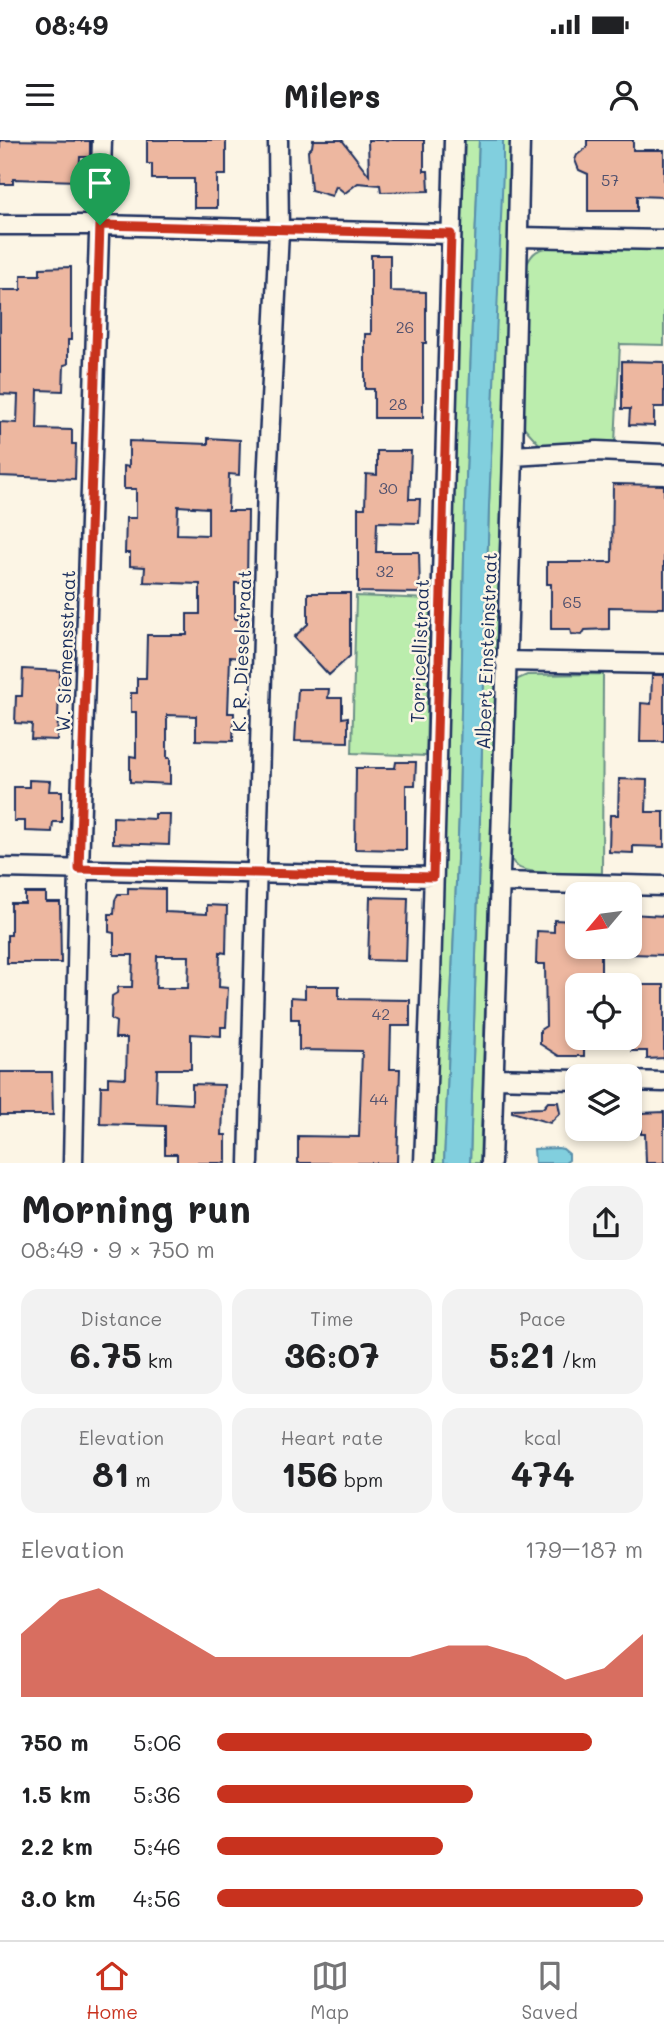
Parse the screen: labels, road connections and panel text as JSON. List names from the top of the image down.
{
  "streets": {
    "street": [
      "W. Siemensstraat",
      "K. R. Dieselstraat",
      "Torricellistraat",
      "Albert Einsteinstraat"
    ]
  },
  "house_numbers": [
    "57",
    "26",
    "28",
    "30",
    "32",
    "65",
    "42",
    "44"
  ],
  "north": "bottom left",
  "page": {
    "status": "08:49",
    "header": "Milers",
    "heading": ["Morning run", "08:49 · 9 × 750 m"],
    "stats": [
      ["Distance", "6.75 km"],
      ["Time", "36:07"],
      ["Pace", "5:21 /km"],
      ["Elevation", "81 m"],
      ["Heart rate", "156 bpm"],
      ["kcal", "474"]
    ],
    "chart": ["Elevation", "179–187 m"],
    "list": [
      {
        "name": "750 m",
        "note": "5:06"
      },
      {
        "name": "1.5 km",
        "note": "5:36"
      },
      {
        "name": "2.2 km",
        "note": "5:46"
      },
      {
        "name": "3.0 km",
        "note": "4:56"
      }
    ],
    "tabs": ["Home", "Map", "Saved"]
  }
}
